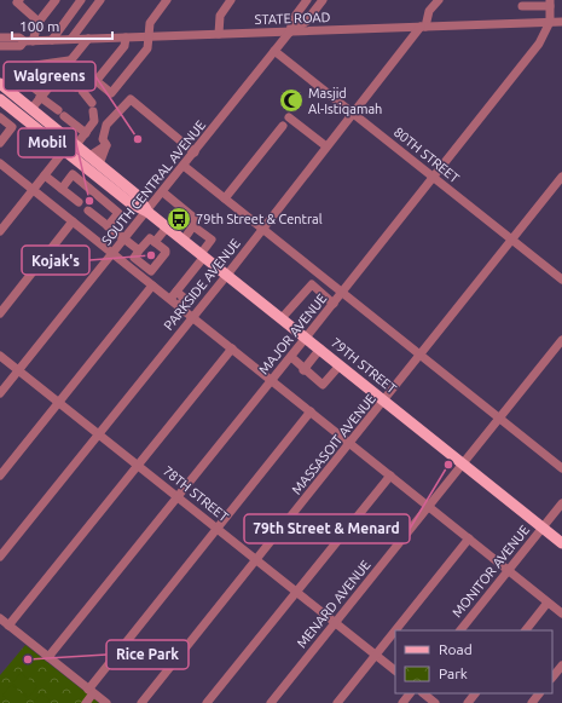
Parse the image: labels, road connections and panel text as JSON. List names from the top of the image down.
{
  "streets": {
    "main road": ["79TH STREET"],
    "street": [
      "STATE ROAD",
      "80TH STREET",
      "SOUTH CENTRAL AVENUE",
      "PARKSIDE AVENUE",
      "MAJOR AVENUE",
      "MASSASOIT AVENUE",
      "78TH STREET",
      "MONITOR AVENUE",
      "MENARD AVENUE"
    ]
  },
  "crossings": [
    ["STATE ROAD", "SOUTH CENTRAL AVENUE"],
    ["STATE ROAD", "PARKSIDE AVENUE"],
    ["STATE ROAD", "MAJOR AVENUE"],
    ["80TH STREET", "SOUTH CENTRAL AVENUE"],
    ["80TH STREET", "PARKSIDE AVENUE"],
    ["80TH STREET", "MAJOR AVENUE"],
    ["80TH STREET", "MASSASOIT AVENUE"],
    ["SOUTH CENTRAL AVENUE", "79TH STREET"],
    ["SOUTH CENTRAL AVENUE", "78TH STREET"],
    ["PARKSIDE AVENUE", "79TH STREET"],
    ["PARKSIDE AVENUE", "78TH STREET"],
    ["MAJOR AVENUE", "79TH STREET"],
    ["MAJOR AVENUE", "78TH STREET"],
    ["79TH STREET", "MASSASOIT AVENUE"],
    ["79TH STREET", "MONITOR AVENUE"],
    ["79TH STREET", "MENARD AVENUE"],
    ["MASSASOIT AVENUE", "78TH STREET"],
    ["78TH STREET", "MENARD AVENUE"]
  ],
  "places": {
    "mosque": ["Masjid Al-Istiqamah"],
    "other": [
      "Walgreens",
      "Mobil",
      "Kojak's",
      "79th Street & Menard",
      "Rice Park"
    ],
    "bus stop": ["79th Street & Central"]
  },
  "legend": ["Road", "Park"],
  "scale_bar": "100 m"
}
